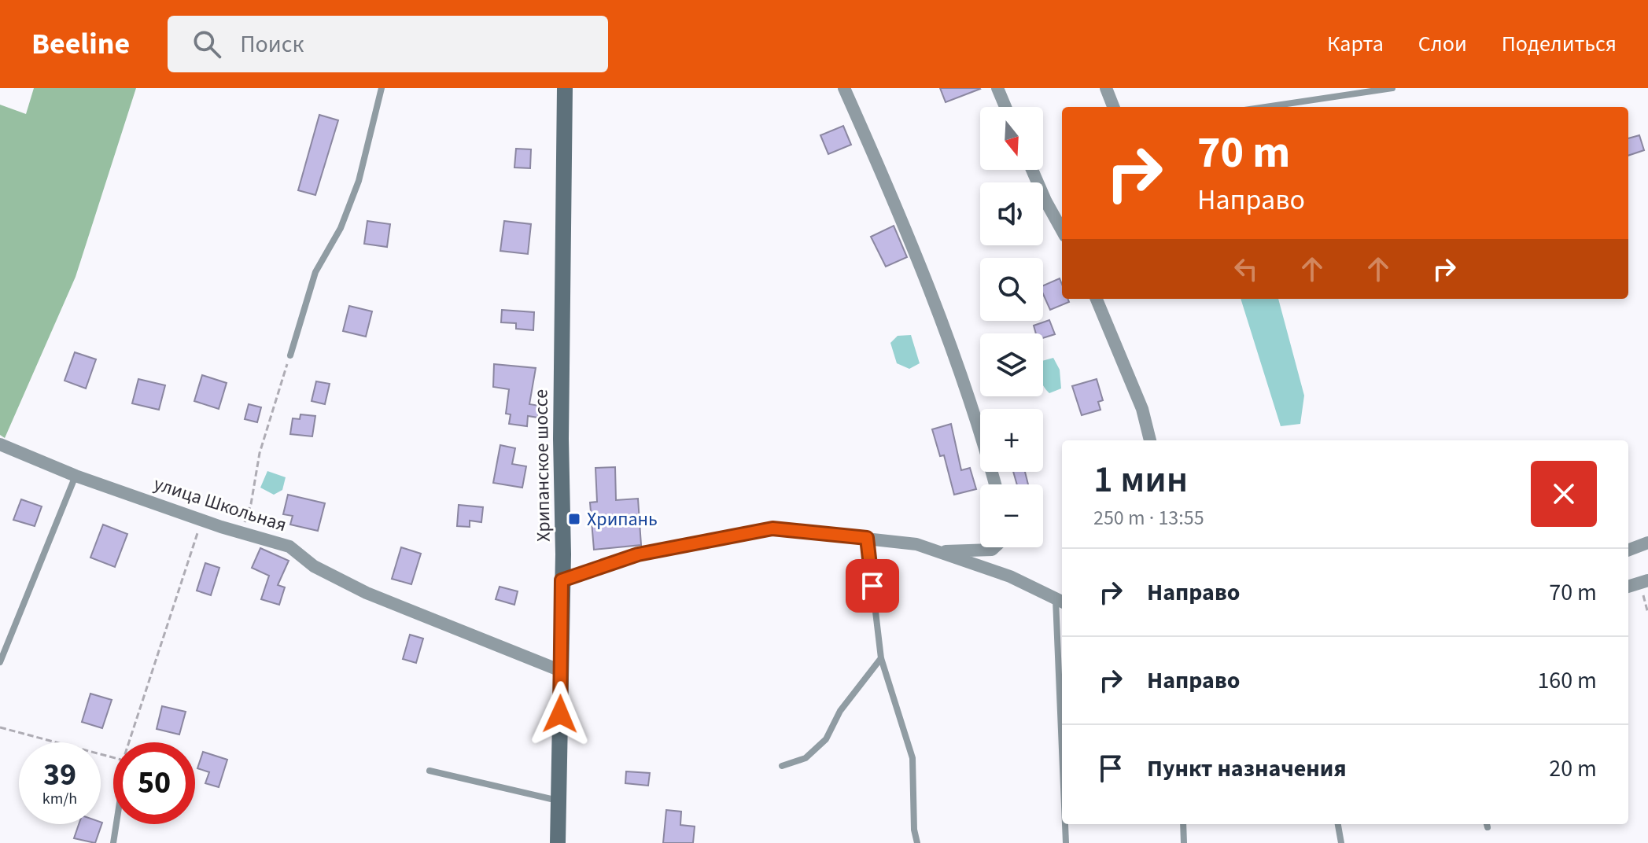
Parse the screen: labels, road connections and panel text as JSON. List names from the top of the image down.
{
  "streets": {
    "main road": ["Хрипанское шоссе"],
    "street": ["улица Школьная"]
  },
  "crossings": [
    ["Хрипанское шоссе", "улица Школьная"]
  ],
  "places": {
    "transit": ["Хрипань"]
  },
  "north": "bottom",
  "page": {
    "header": "Beeline",
    "search": "Поиск",
    "nav": ["Карта", "Слои", "Поделиться"],
    "map_buttons": ["+", "−"],
    "turn": ["70 m", "Направо"],
    "heading": ["1 мин", "250 m · 13:55"],
    "list": [
      {
        "name": "Направо",
        "value": "70 m"
      },
      {
        "name": "Направо",
        "value": "160 m"
      },
      {
        "name": "Пункт назначения",
        "value": "20 m"
      }
    ],
    "speed": "39 km/h",
    "limit": "50"
  }
}
